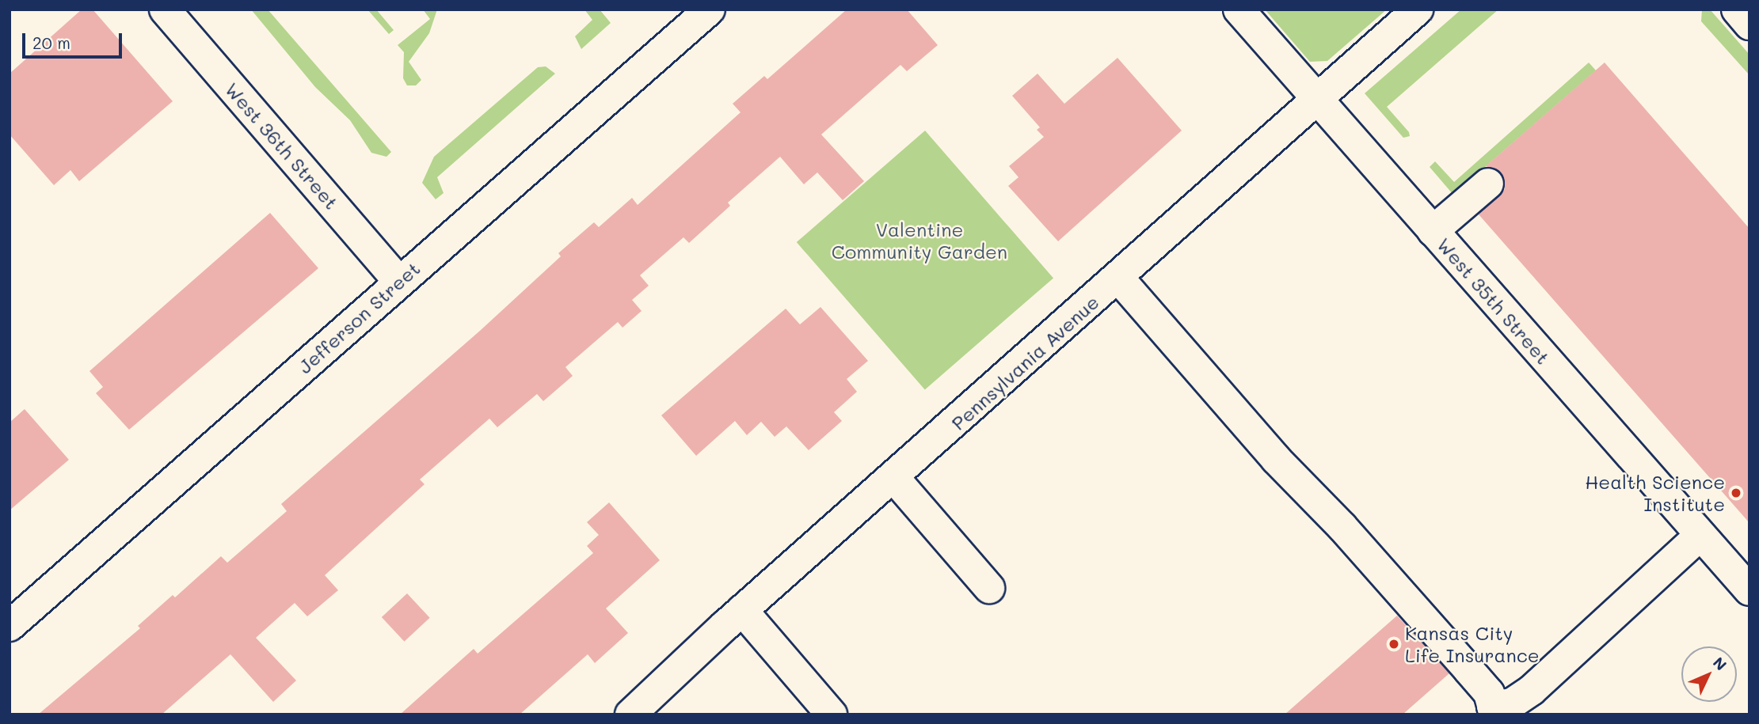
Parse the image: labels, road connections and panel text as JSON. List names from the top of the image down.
{
  "streets": {
    "street": [
      "West 36th Street",
      "West 35th Street",
      "Jefferson Street",
      "Pennsylvania Avenue"
    ]
  },
  "crossings": [
    ["West 36th Street", "Jefferson Street"],
    ["West 35th Street", "Pennsylvania Avenue"]
  ],
  "parks": ["Valentine Community Garden"],
  "places": ["Health Science Institute", "Kansas City Life Insurance"],
  "scale_bar": "20 m",
  "north": "top right"
}
